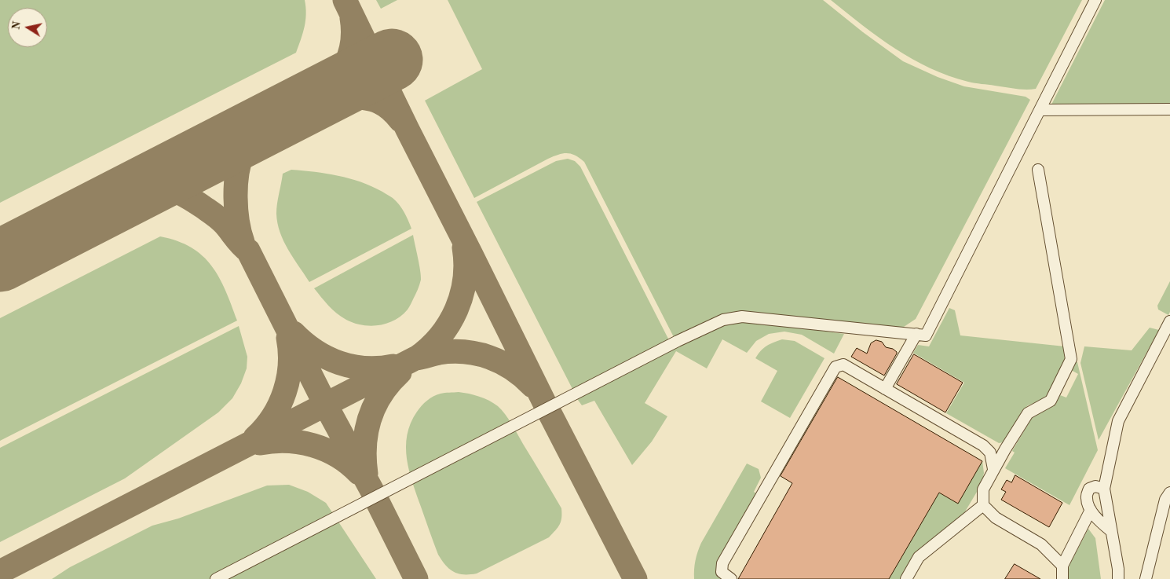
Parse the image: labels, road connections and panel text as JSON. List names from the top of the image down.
{
  "north": "left"
}
